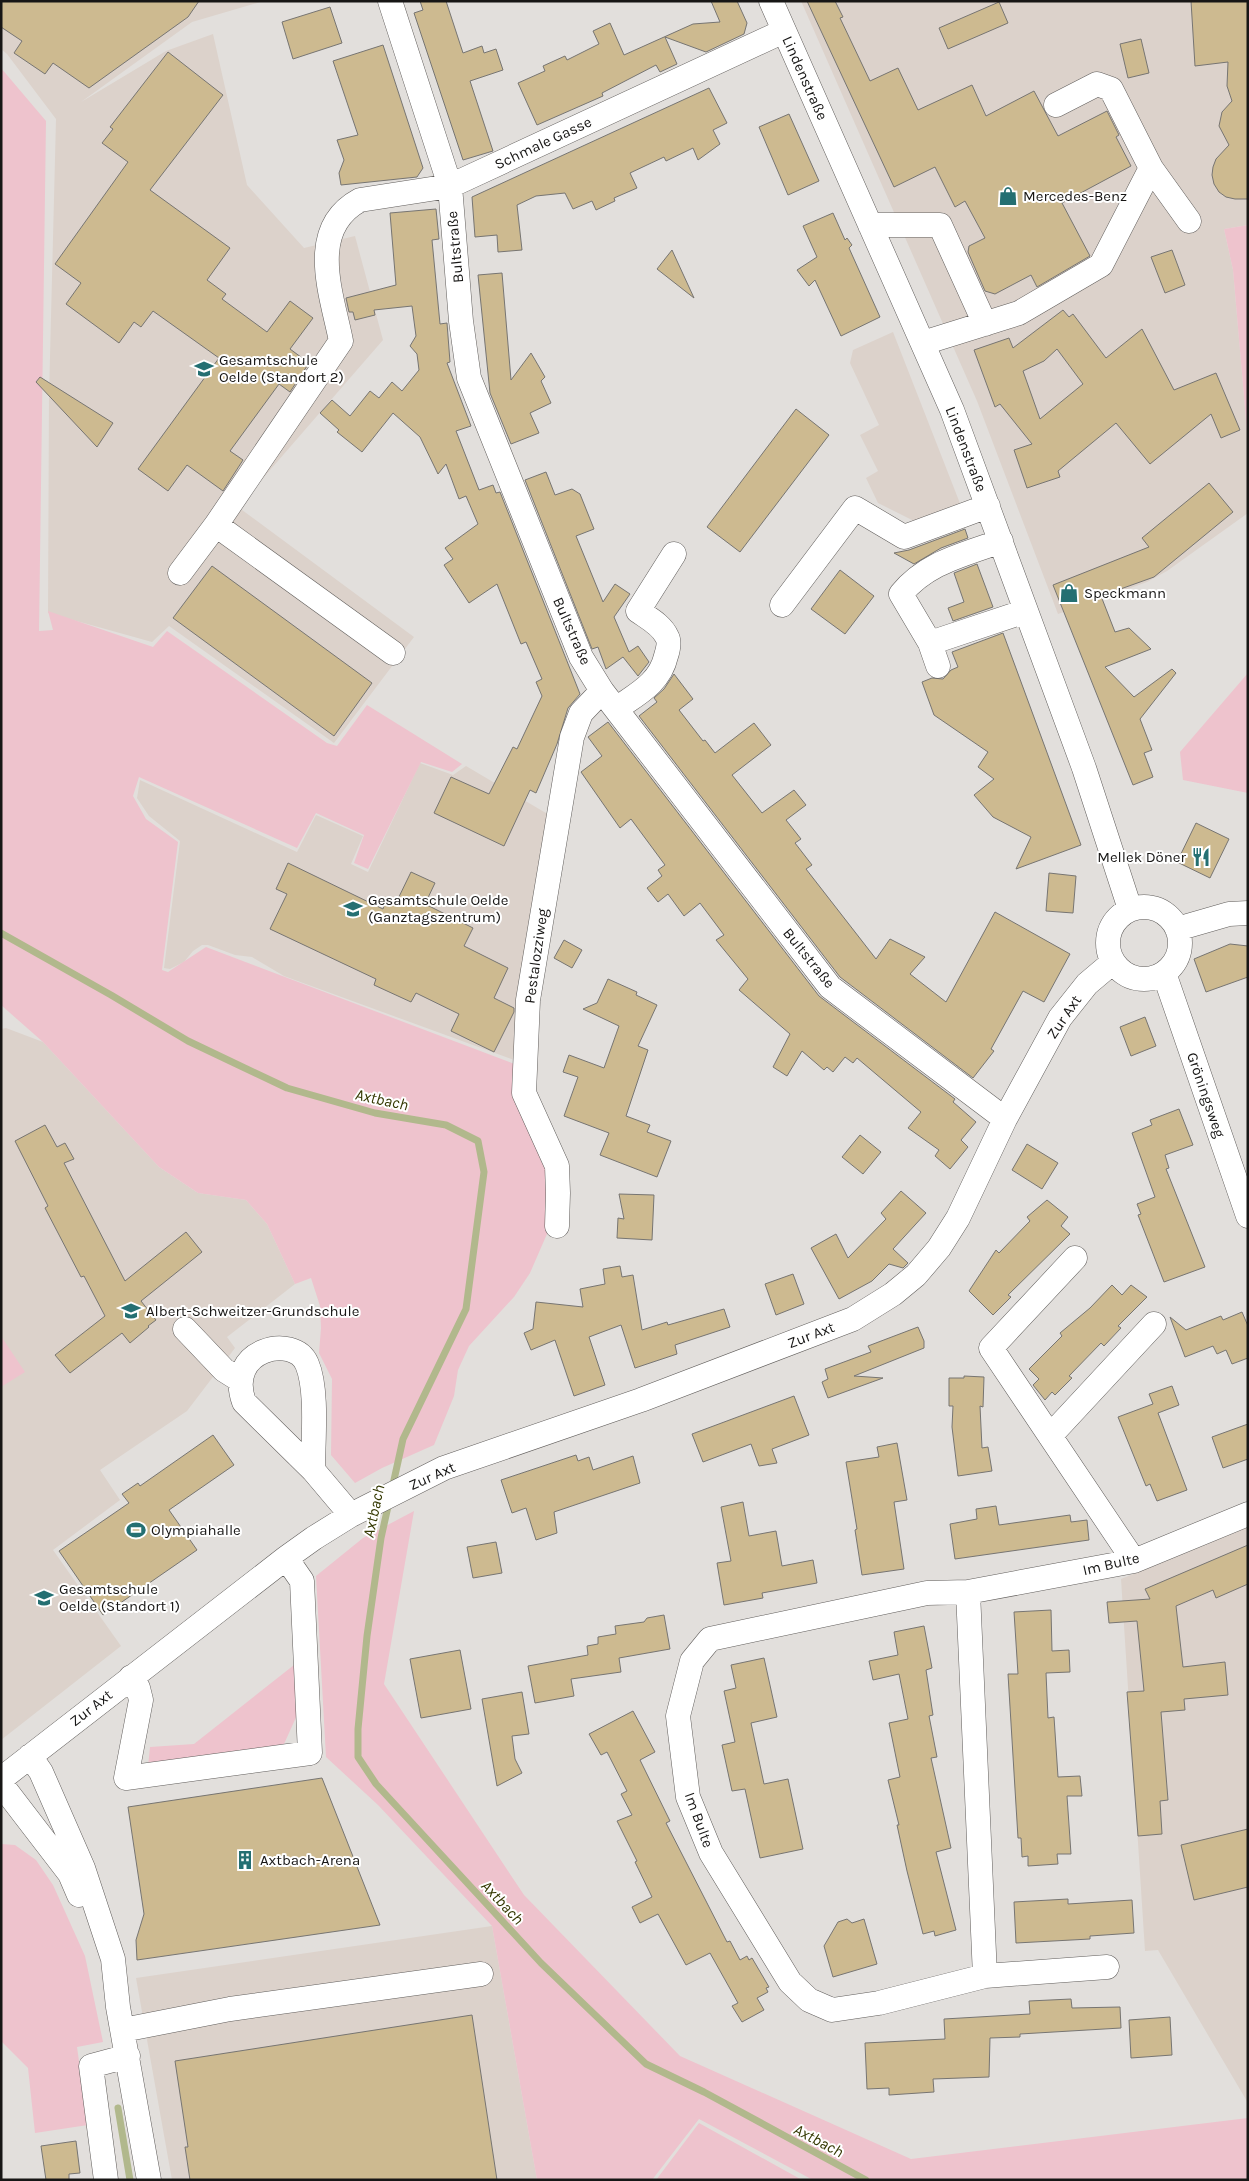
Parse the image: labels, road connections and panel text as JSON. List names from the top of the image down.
{
  "streets": {
    "street": [
      "Lindenstraße",
      "Schmale Gasse",
      "Bultstraße",
      "Pestalozziweg",
      "Zur Axt",
      "Gröningsweg",
      "Im Bulte"
    ]
  },
  "crossings": [
    ["Lindenstraße", "Schmale Gasse"],
    ["Lindenstraße", "Zur Axt"],
    ["Lindenstraße", "Gröningsweg"],
    ["Schmale Gasse", "Bultstraße"],
    ["Bultstraße", "Pestalozziweg"],
    ["Bultstraße", "Zur Axt"],
    ["Zur Axt", "Gröningsweg"]
  ],
  "water": ["Axtbach"],
  "places": {
    "shop": ["Mercedes-Benz", "Speckmann"],
    "school or university": [
      "Gesamtschule Oelde (Standort 2)",
      "Gesamtschule Oelde (Ganztagszentrum)",
      "Albert-Schweitzer-Grundschule",
      "Gesamtschule Oelde (Standort 1)"
    ],
    "restaurant": ["Mellek Döner"],
    "sports": ["Olympiahalle"],
    "building": ["Axtbach-Arena"]
  }
}
